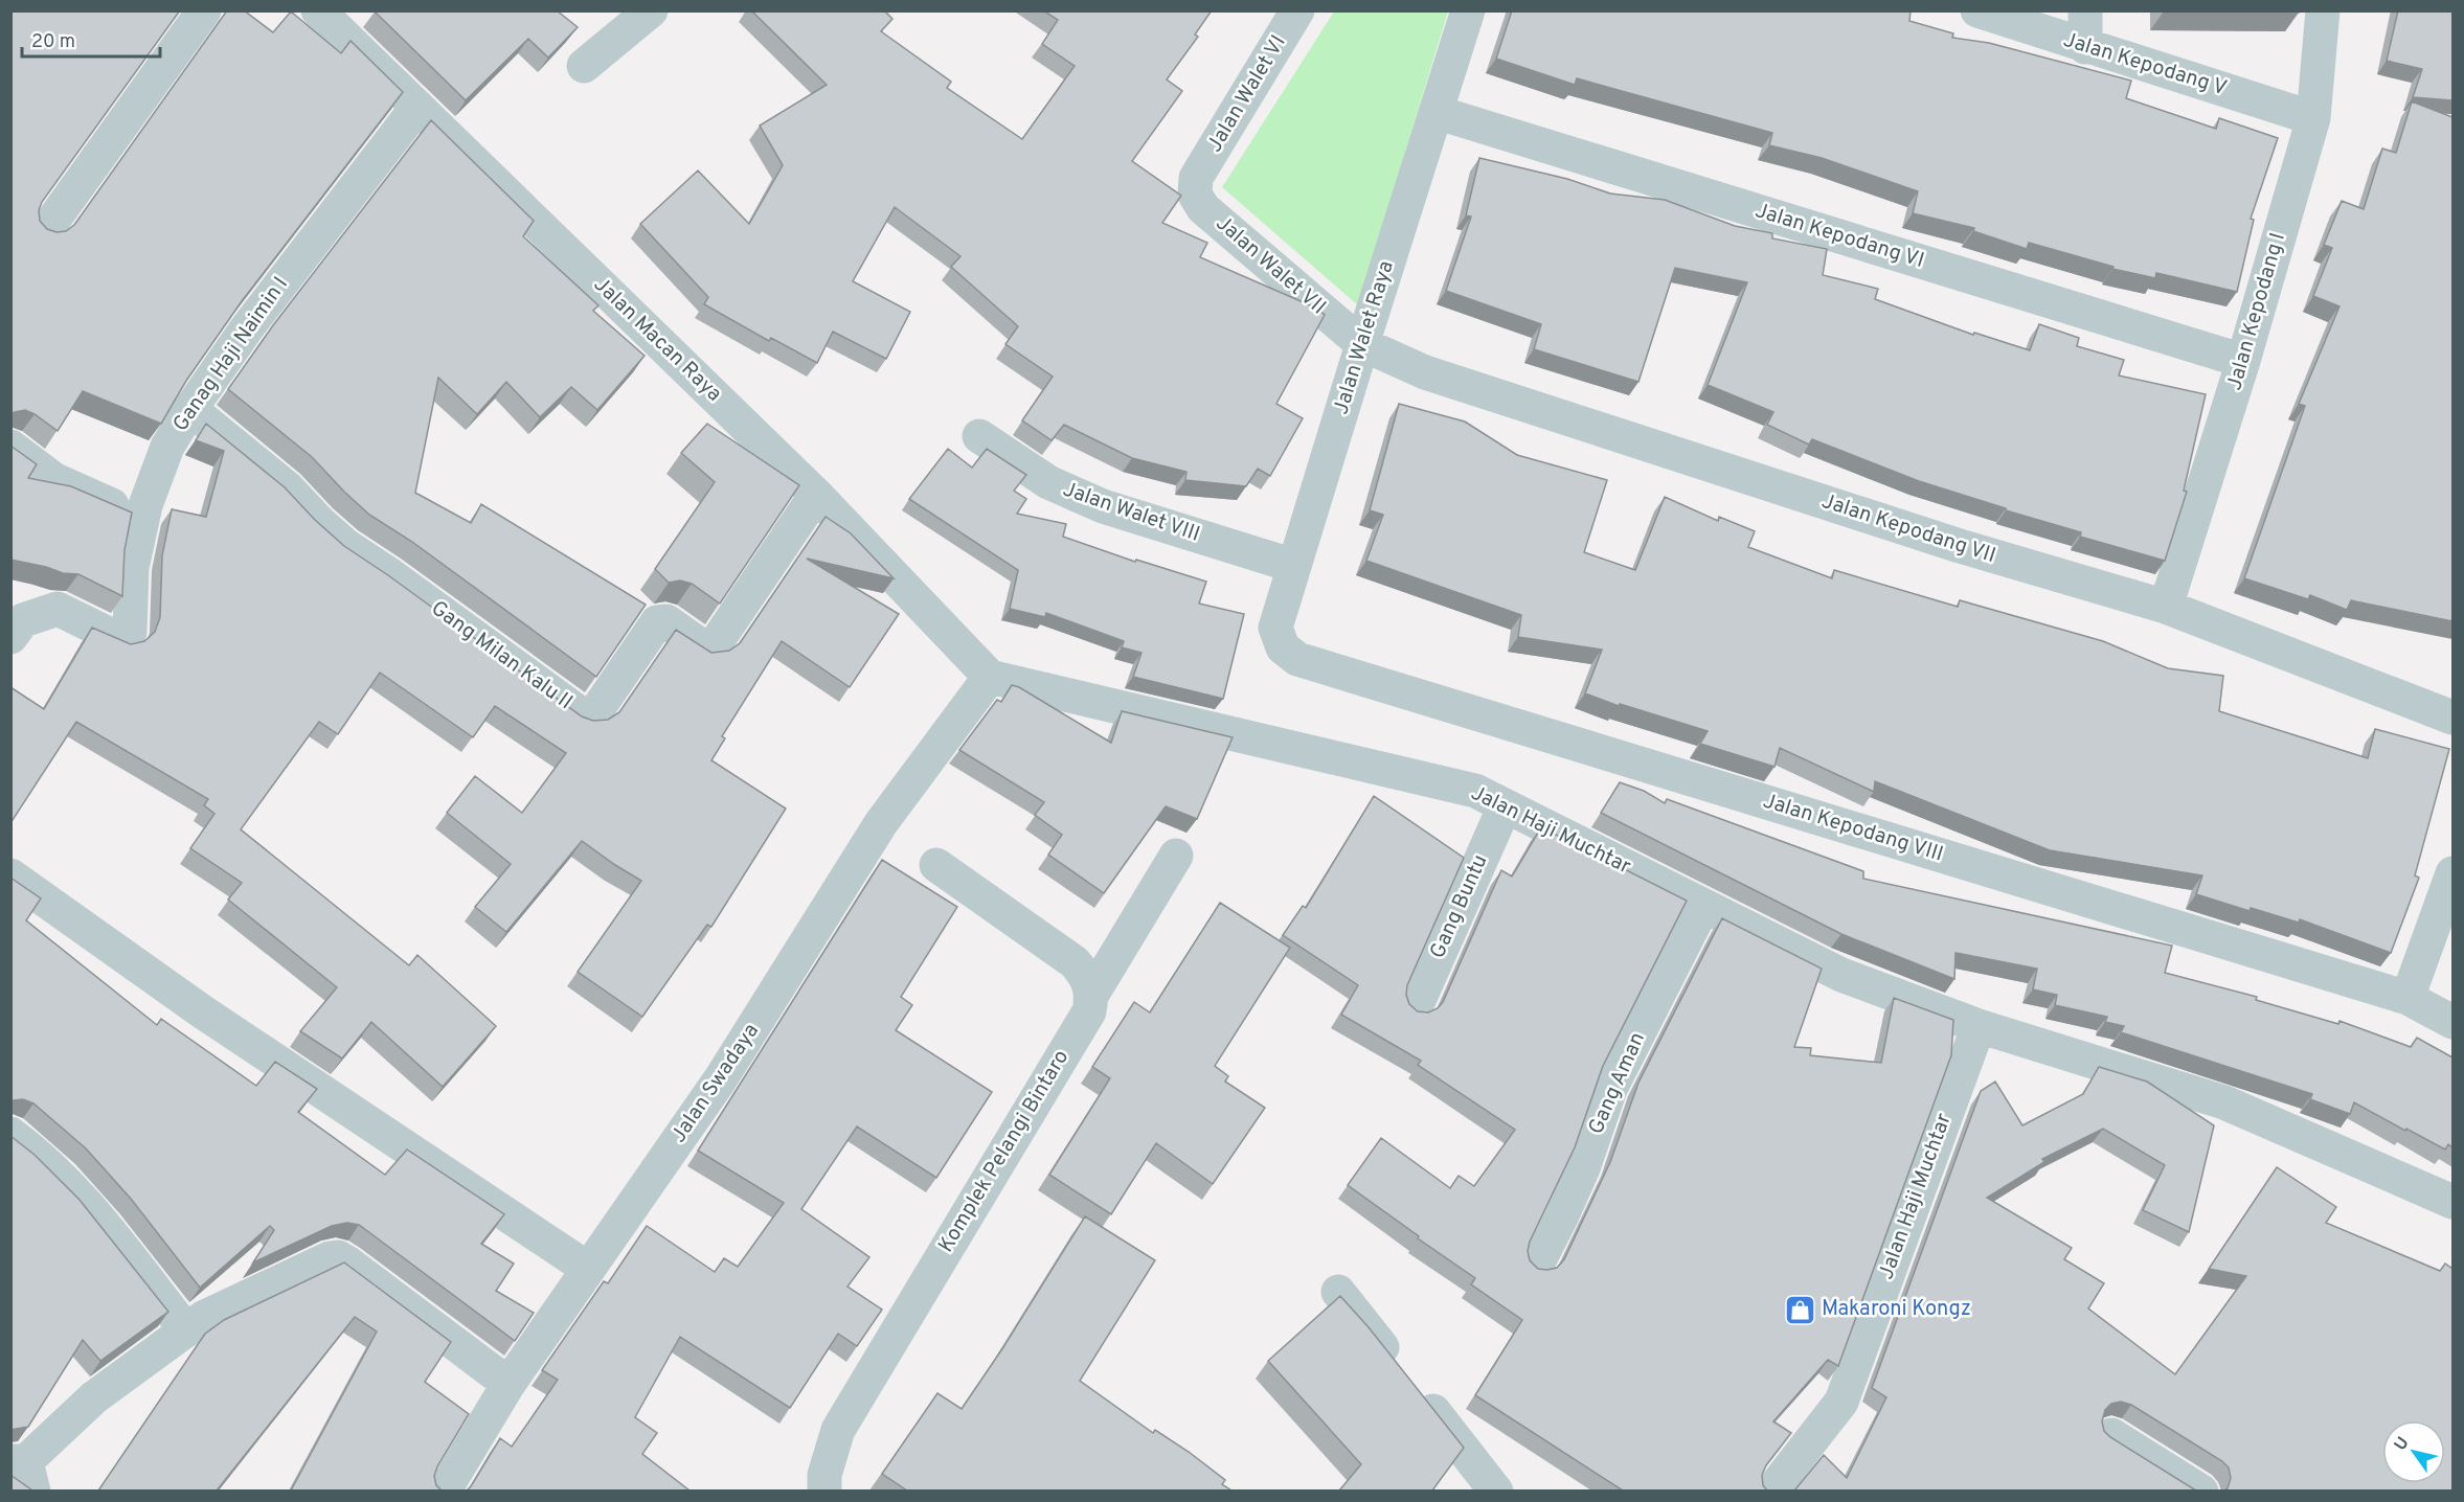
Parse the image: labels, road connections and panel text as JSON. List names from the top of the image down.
{
  "streets": {
    "street": [
      "Jalan Kepodang V",
      "Jalan Walet VI",
      "Jalan Kepodang VI",
      "Jalan Walet VII",
      "Jalan Kepodang I",
      "Jalan Walet Raya",
      "Jalan Macan Raya",
      "Ganag Haji Naimin I",
      "Jalan Walet VIII",
      "Jalan Kepodang VII",
      "Gang Milan Kalu II",
      "Jalan Kepodang VIII",
      "Jalan Haji Muchtar",
      "Gang Buntu",
      "Jalan Swadaya",
      "Gang Aman",
      "Komplek Pelangi Bintaro"
    ]
  },
  "crossings": [
    ["Jalan Kepodang V", "Jalan Kepodang I"],
    ["Jalan Walet VI", "Jalan Walet VII"],
    ["Jalan Kepodang VI", "Jalan Kepodang I"],
    ["Jalan Kepodang VI", "Jalan Walet Raya"],
    ["Jalan Walet VII", "Jalan Walet Raya"],
    ["Jalan Walet VII", "Jalan Kepodang VII"],
    ["Jalan Kepodang I", "Jalan Kepodang VII"],
    ["Jalan Walet Raya", "Jalan Walet VIII"],
    ["Jalan Walet Raya", "Jalan Kepodang VII"],
    ["Jalan Walet Raya", "Jalan Kepodang VIII"],
    ["Jalan Macan Raya", "Ganag Haji Naimin I"],
    ["Jalan Macan Raya", "Gang Milan Kalu II"],
    ["Jalan Macan Raya", "Jalan Haji Muchtar"],
    ["Jalan Macan Raya", "Jalan Swadaya"],
    ["Ganag Haji Naimin I", "Gang Milan Kalu II"],
    ["Jalan Haji Muchtar", "Gang Buntu"],
    ["Jalan Haji Muchtar", "Jalan Swadaya"],
    ["Jalan Haji Muchtar", "Gang Aman"]
  ],
  "places": {
    "shop": ["Makaroni Kongz"]
  },
  "scale_bar": "20 m",
  "north": "top left"
}
